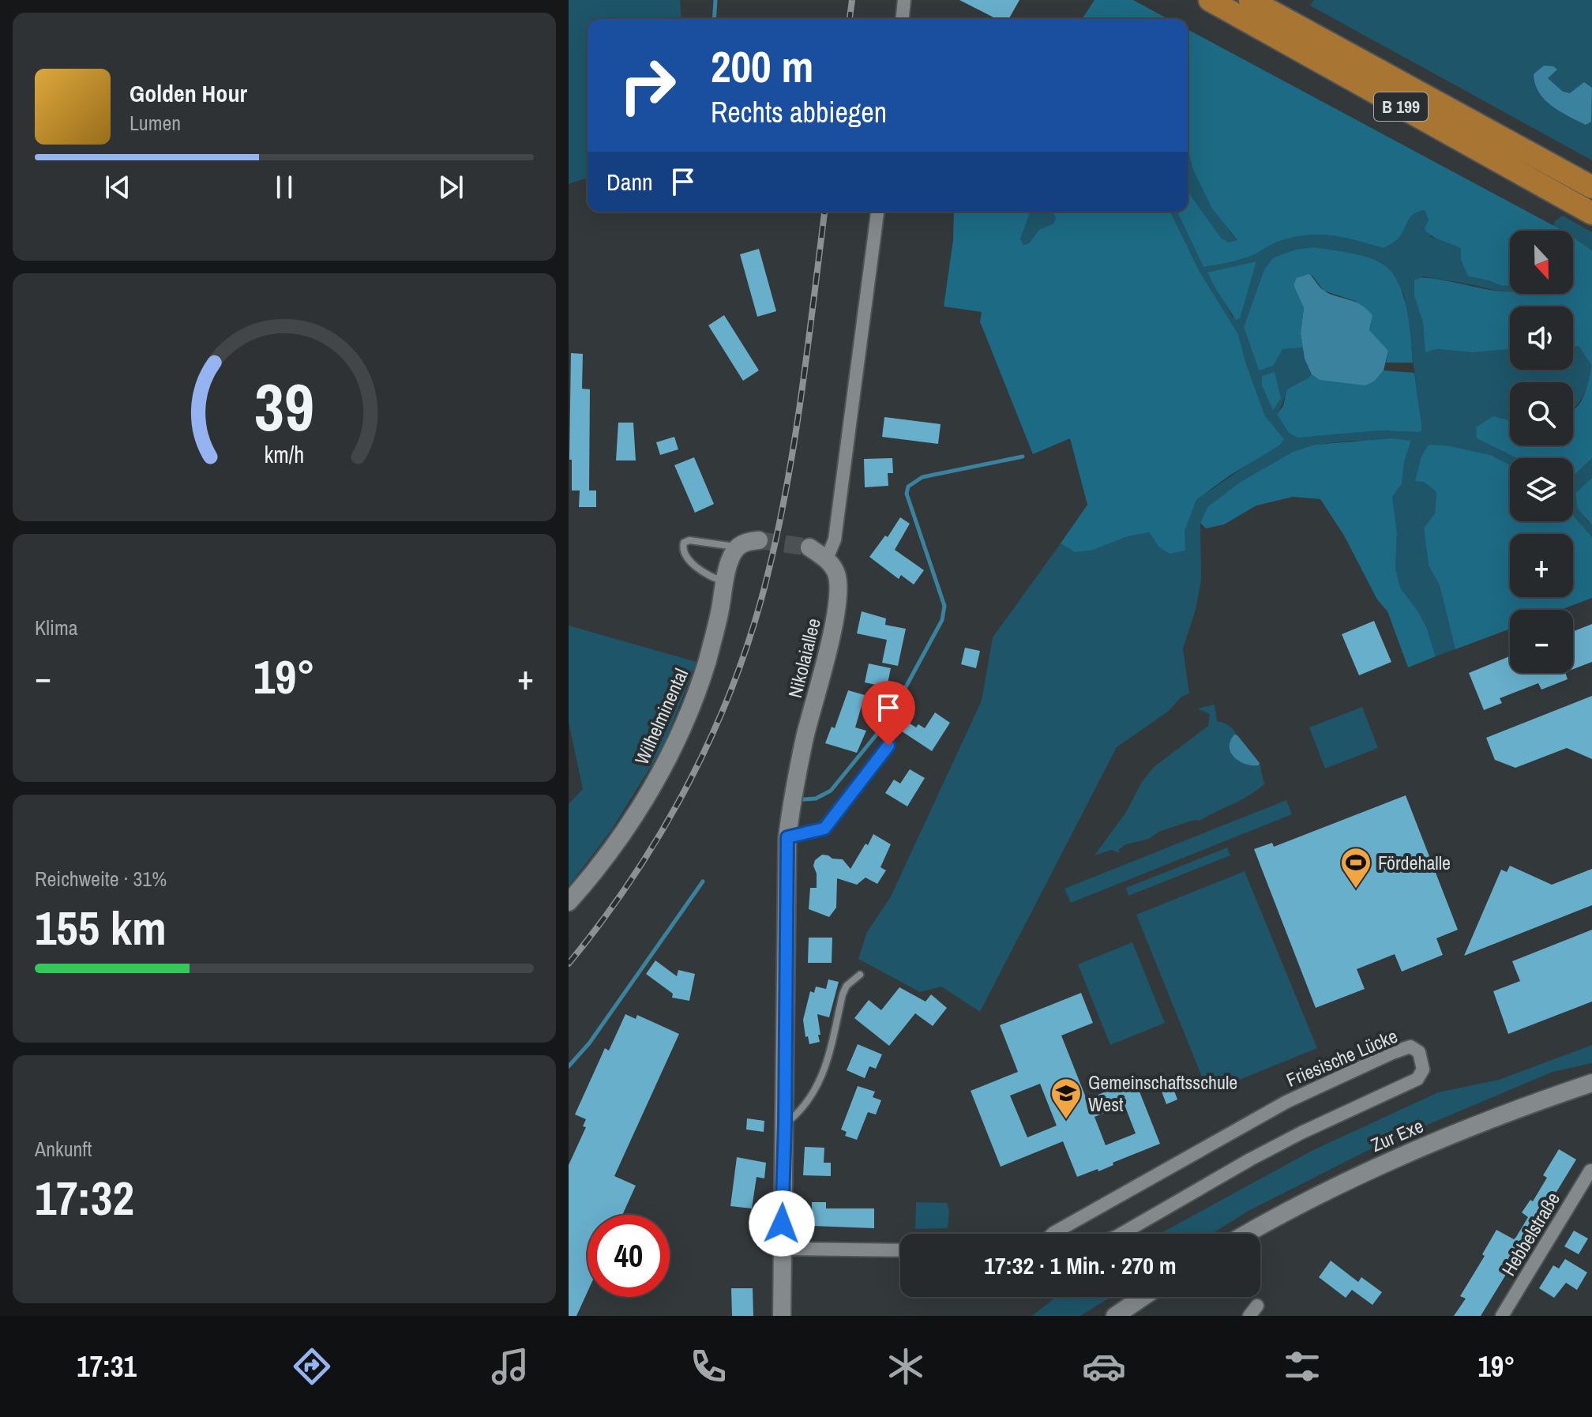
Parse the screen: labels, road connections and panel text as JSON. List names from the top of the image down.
{
  "streets": {
    "highway": ["B 199"],
    "street": [
      "Nikolaiallee",
      "Wilhelminental",
      "Friesische Lücke",
      "Zur Exe",
      "Hebbelstraße"
    ]
  },
  "places": {
    "sports": ["Fördehalle"],
    "school or university": ["Gemeinschaftsschule West"]
  },
  "north": "bottom",
  "page": {
    "turn": ["200 m", "Rechts abbiegen"],
    "song": ["Golden Hour", "Lumen"],
    "then": "Dann",
    "map_buttons": ["+", "−"],
    "tile": [
      "Klima",
      ["Reichweite · 31%", "155 km"],
      ["Ankunft", "17:32"]
    ],
    "heat": ["−", "19°", "+"],
    "limit": "40",
    "trip": "17:32 · 1 Min. · 270 m",
    "tabs": ["17:31", "19°"],
    "gauge": ["39", "km/h"]
  }
}
